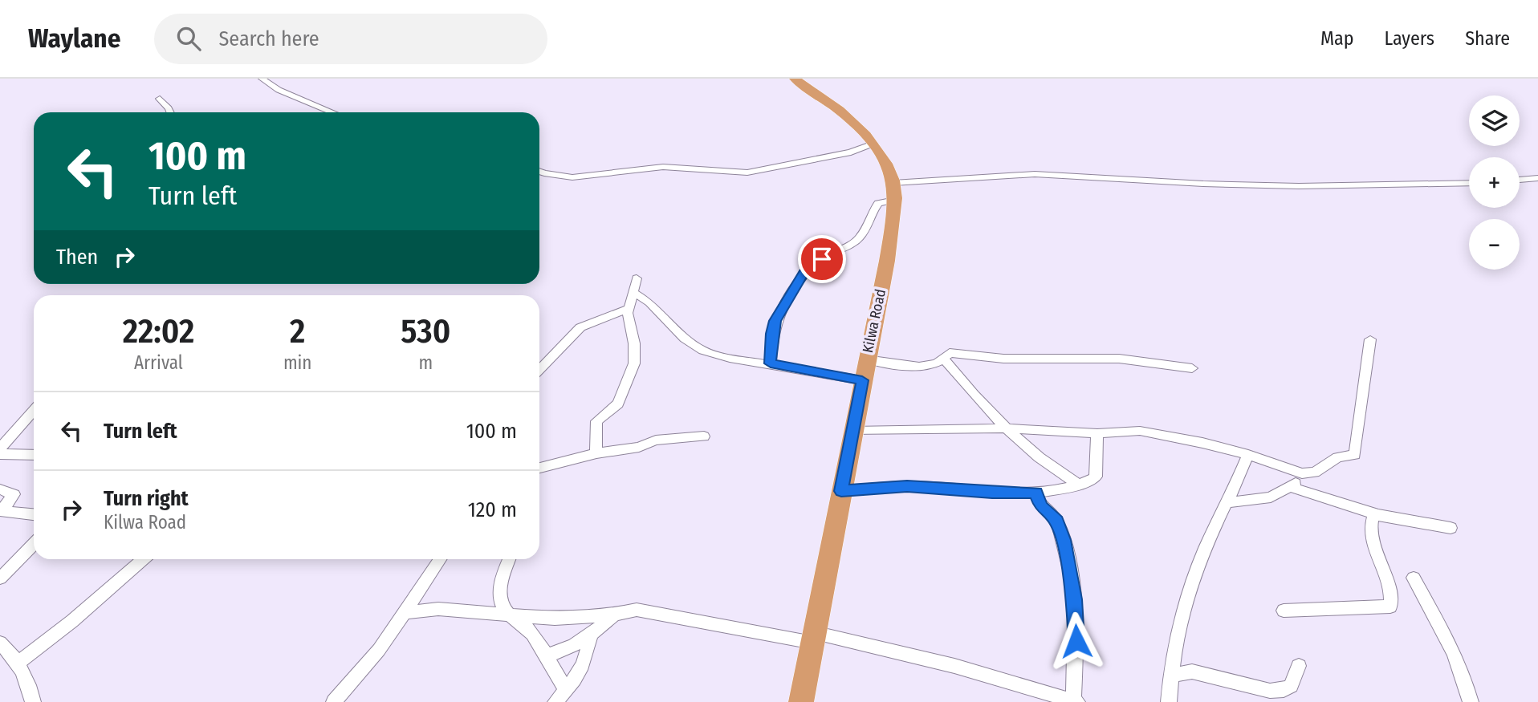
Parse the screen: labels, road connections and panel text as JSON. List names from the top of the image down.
{
  "streets": {
    "highway": ["Kilwa Road"]
  },
  "page": {
    "header": "Waylane",
    "search": "Search here",
    "nav": ["Map", "Layers", "Share"],
    "map_buttons": ["+", "−"],
    "turn": ["100 m", "Turn left"],
    "then": "Then",
    "eta": [
      "22:02",
      "Arrival",
      "2",
      "min",
      "530",
      "m"
    ],
    "list": [
      {
        "name": "Turn left",
        "value": "100 m"
      },
      {
        "name": "Turn right",
        "note": "Kilwa Road",
        "value": "120 m"
      }
    ]
  }
}
